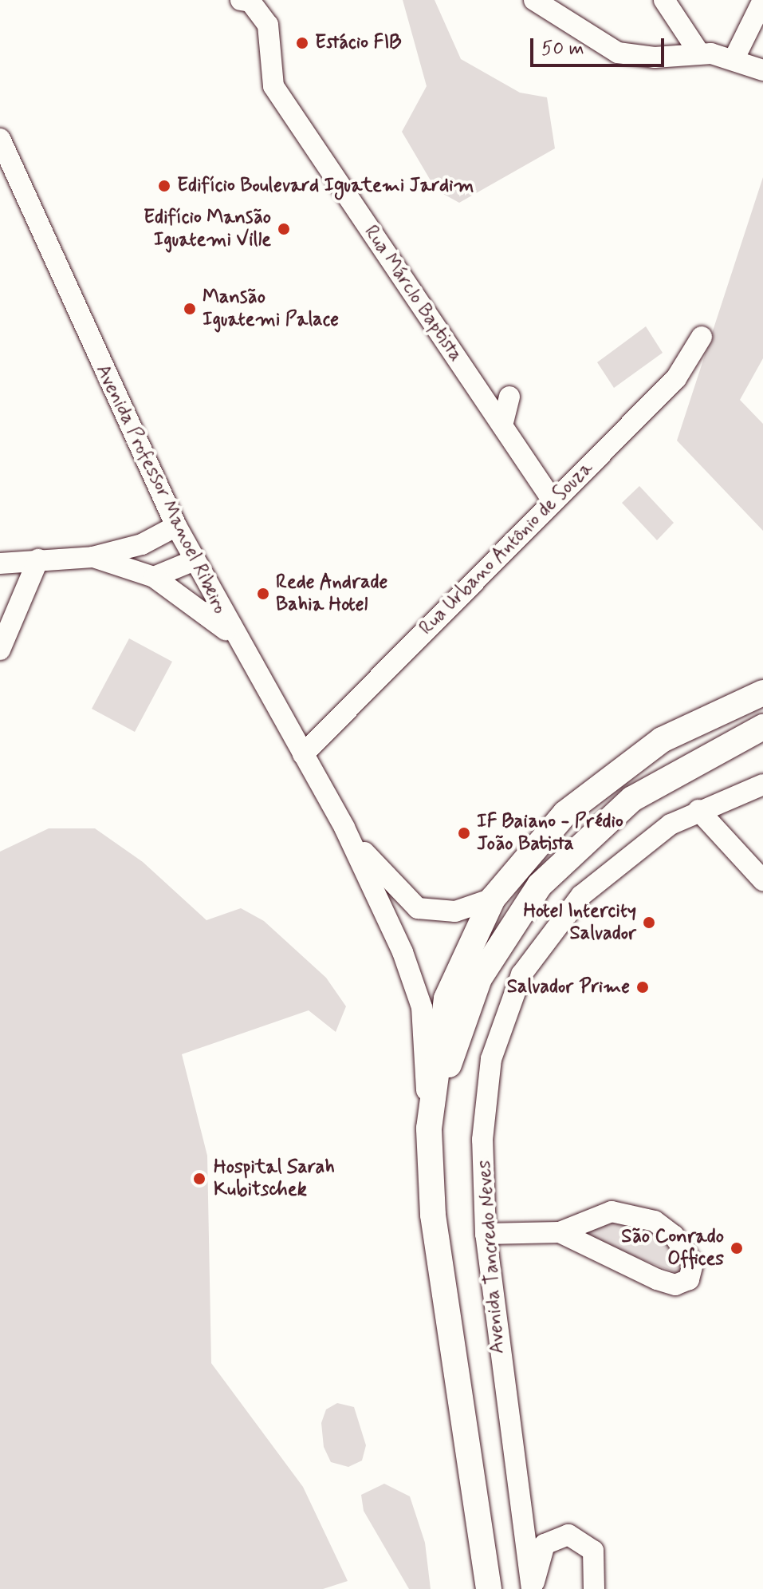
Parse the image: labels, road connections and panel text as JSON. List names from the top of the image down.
{
  "streets": {
    "street": [
      "Rua Márclo Baptista",
      "Avenida Professor Manoel Ribeiro",
      "Rua Urbano Antônio de Souza",
      "Avenida Tancredo Neves"
    ]
  },
  "crossings": [
    ["Rua Márclo Baptista", "Rua Urbano Antônio de Souza"],
    ["Avenida Professor Manoel Ribeiro", "Rua Urbano Antônio de Souza"]
  ],
  "places": [
    "Estácio FIB",
    "Edifício Boulevard Iguatemi Jardim",
    "Edifício Mansão Iguatemi Ville",
    "Mansão Iguatemi Palace",
    "Rede Andrade Bahia Hotel",
    "IF Baiano - Prédio João Batista",
    "Hotel Intercity Salvador",
    "Salvador Prime",
    "Hospital Sarah Kubitschek",
    "São Conrado Offices"
  ],
  "scale_bar": "50 m"
}
